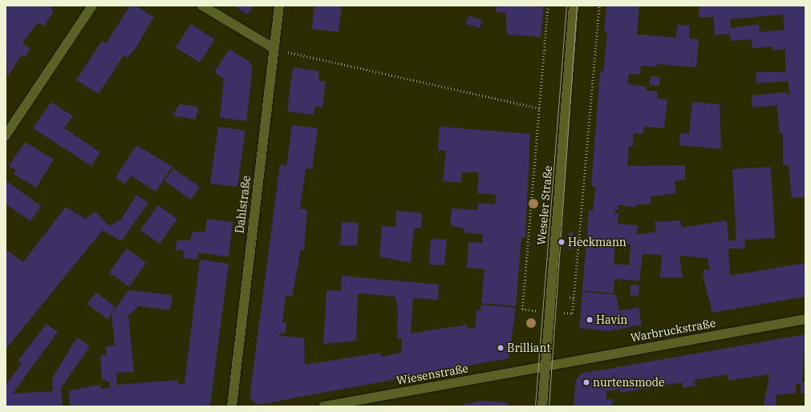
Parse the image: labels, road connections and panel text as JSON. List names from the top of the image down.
{
  "streets": {
    "street": [
      "Dahlstraße",
      "Weseler Straße",
      "Warbruckstraße",
      "Wiesenstraße"
    ]
  },
  "crossings": [
    ["Weseler Straße", "Warbruckstraße"],
    ["Weseler Straße", "Wiesenstraße"],
    ["Warbruckstraße", "Wiesenstraße"]
  ],
  "places": [
    "Heckmann",
    "Havin",
    "Brilliant",
    "nurtensmode"
  ]
}
